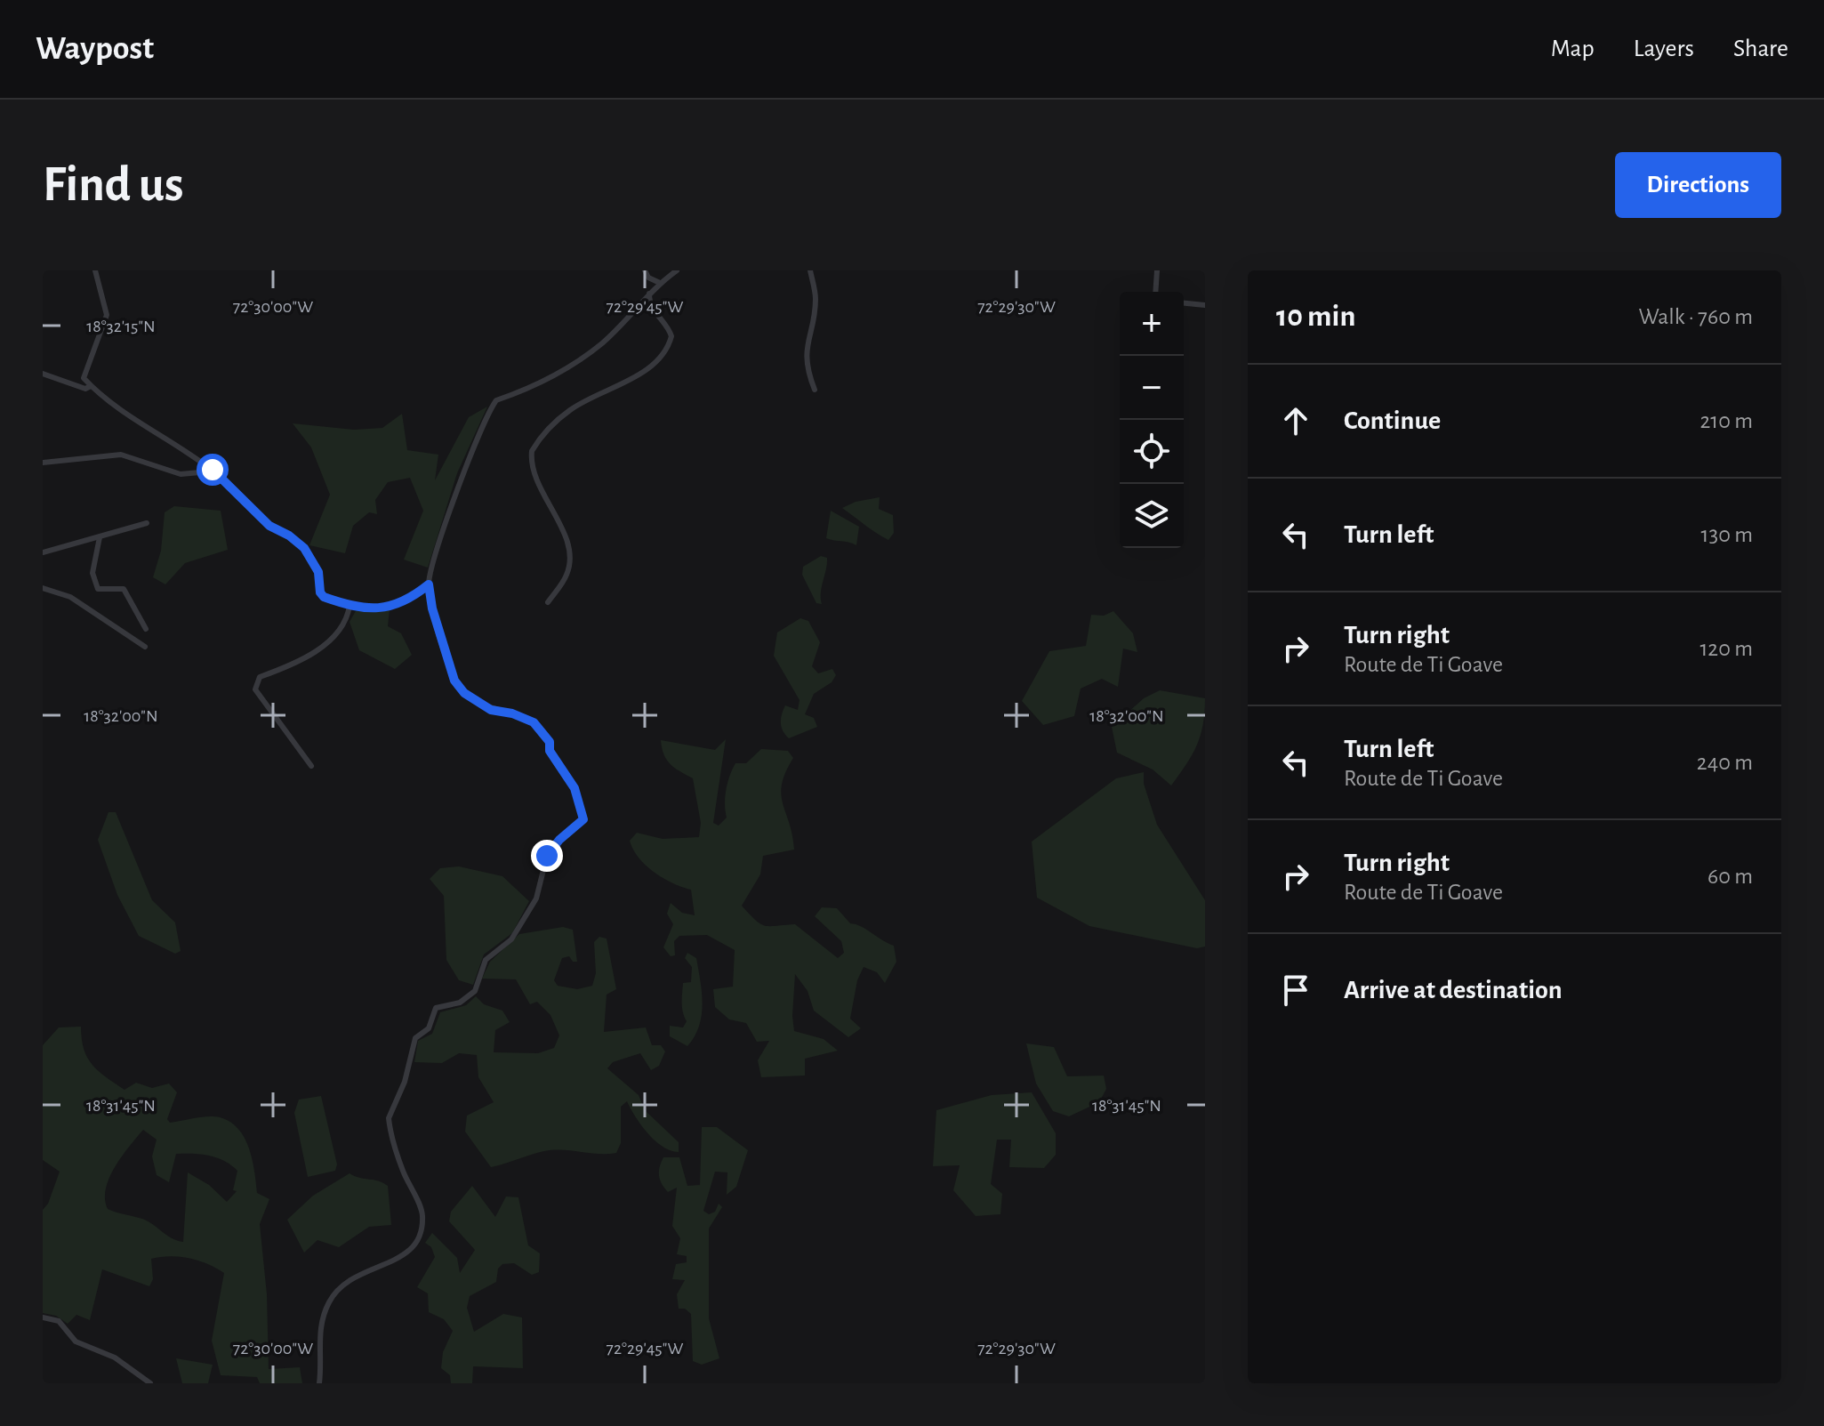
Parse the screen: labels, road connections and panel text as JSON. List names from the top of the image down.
{
  "page": {
    "header": "Waypost",
    "nav": ["Map", "Layers", "Share"],
    "buttons": "Directions",
    "title": "Find us",
    "heading": ["10 min", "Walk · 760 m"],
    "map_buttons": ["+", "−"],
    "list": [
      ["Continue", "210 m"],
      ["Turn left", "130 m"],
      ["Turn right", "Route de Ti Goave", "120 m"],
      ["Turn left", "Route de Ti Goave", "240 m"],
      ["Turn right", "Route de Ti Goave", "60 m"],
      "Arrive at destination"
    ]
  },
  "coordinates": [
    "72°30'00\"W",
    "72°29'45\"W",
    "72°29'30\"W",
    "18°32'15\"N",
    "18°32'00\"N",
    "18°31'45\"N"
  ]
}
